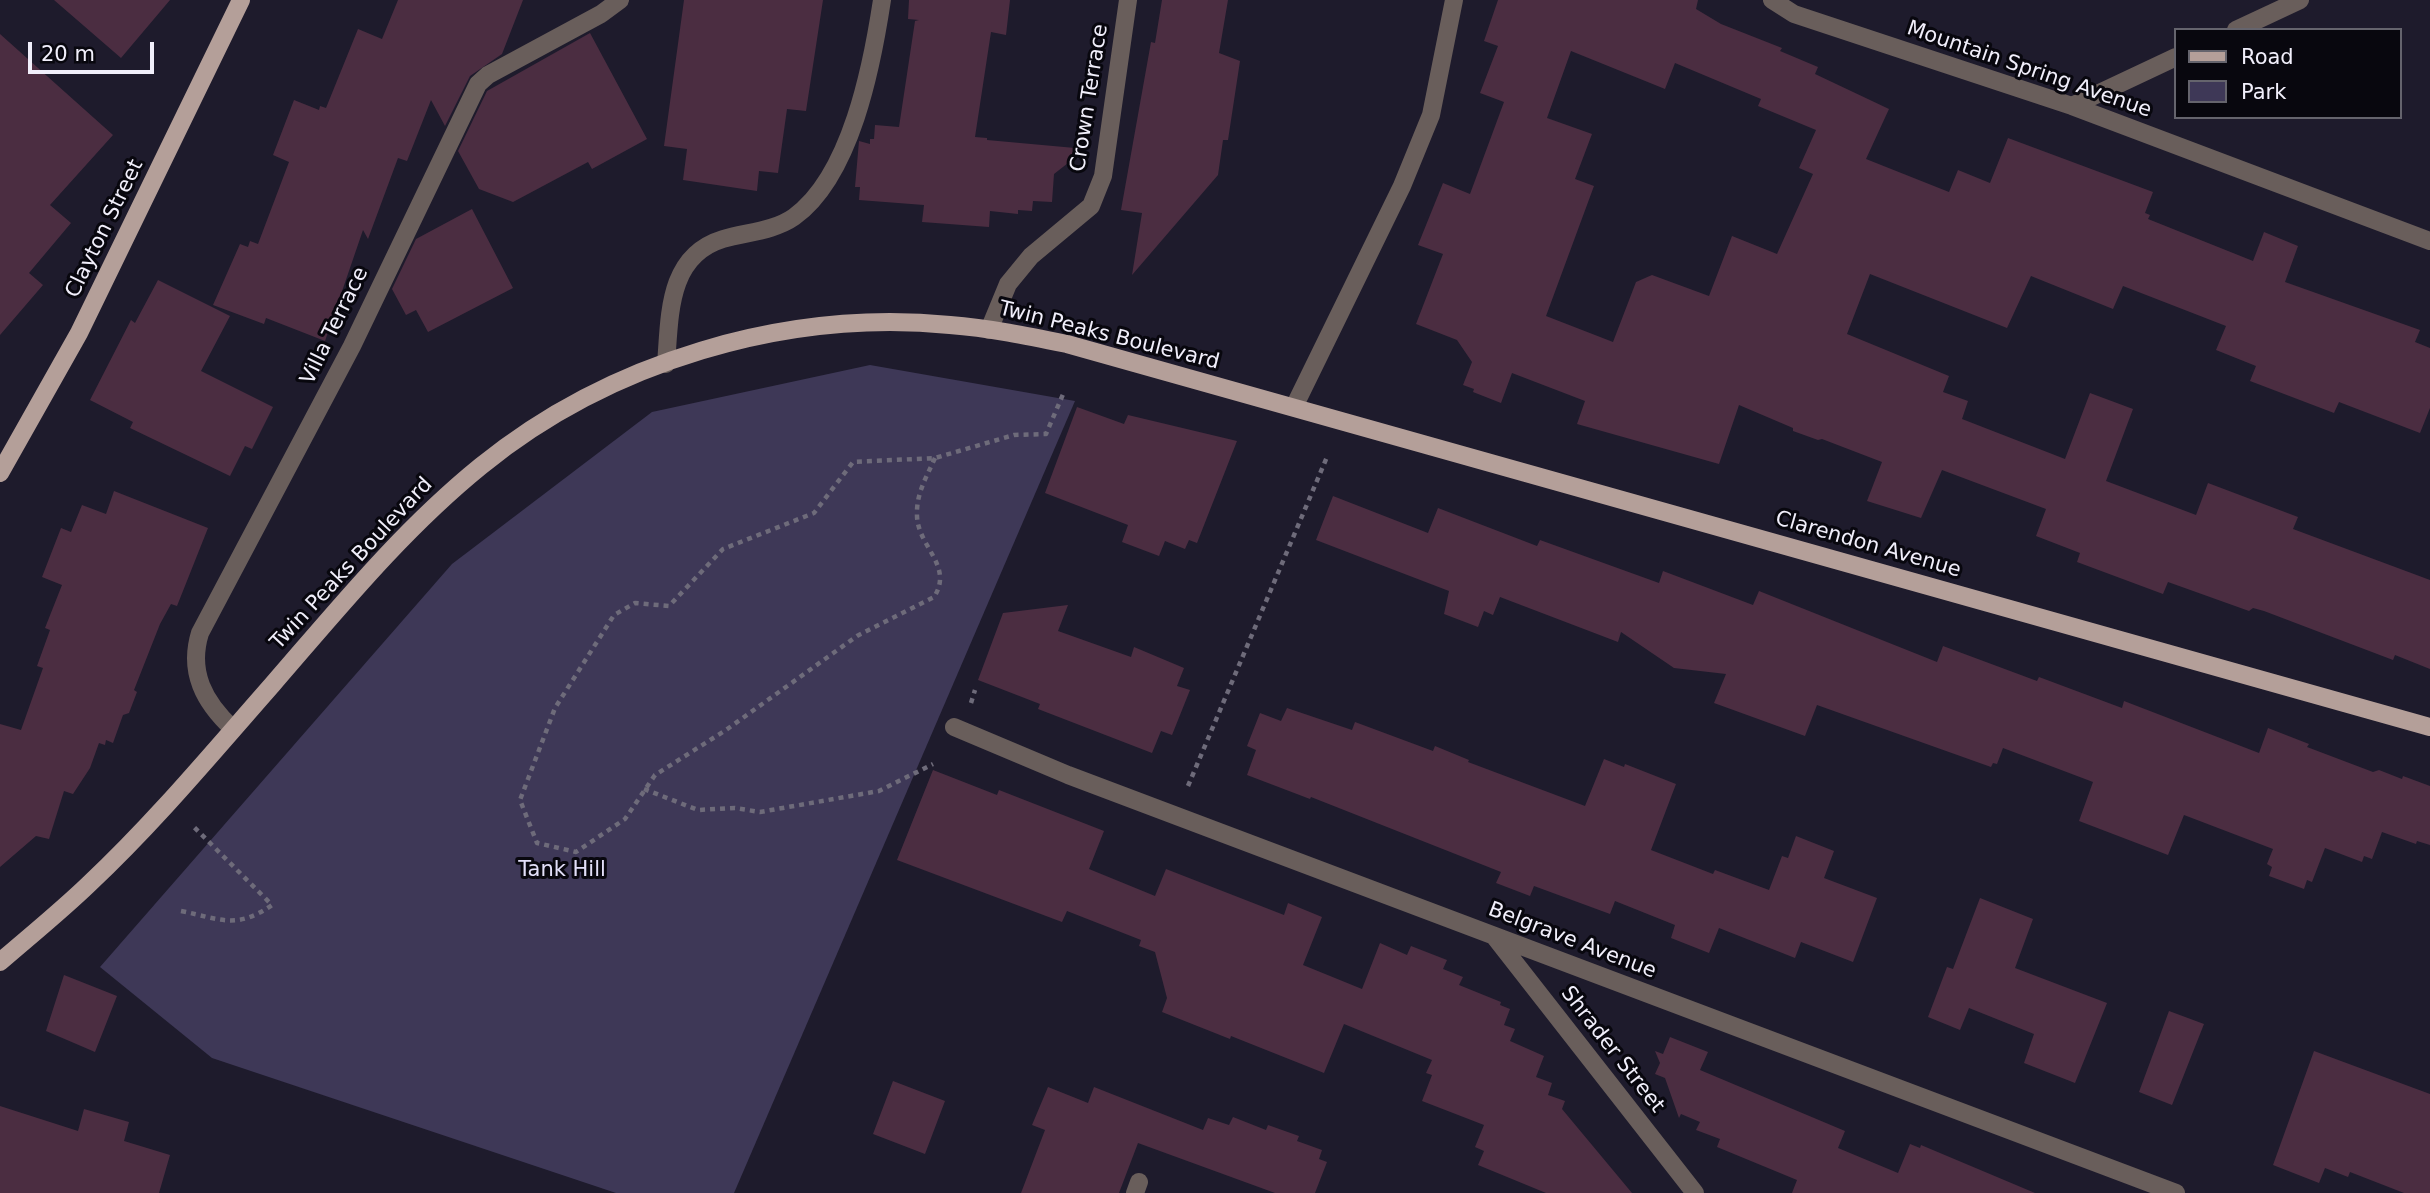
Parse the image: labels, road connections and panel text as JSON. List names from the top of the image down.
{
  "streets": {
    "main road": ["Clayton Street", "Twin Peaks Boulevard", "Clarendon Avenue"],
    "street": [
      "Mountain Spring Avenue",
      "Crown Terrace",
      "Villa Terrace",
      "Belgrave Avenue",
      "Shrader Street"
    ]
  },
  "crossings": [
    ["Crown Terrace", "Twin Peaks Boulevard"],
    ["Villa Terrace", "Twin Peaks Boulevard"],
    ["Twin Peaks Boulevard", "Clarendon Avenue"],
    ["Belgrave Avenue", "Shrader Street"]
  ],
  "parks": ["Tank Hill"],
  "legend": ["Road", "Park"],
  "scale_bar": "20 m"
}
